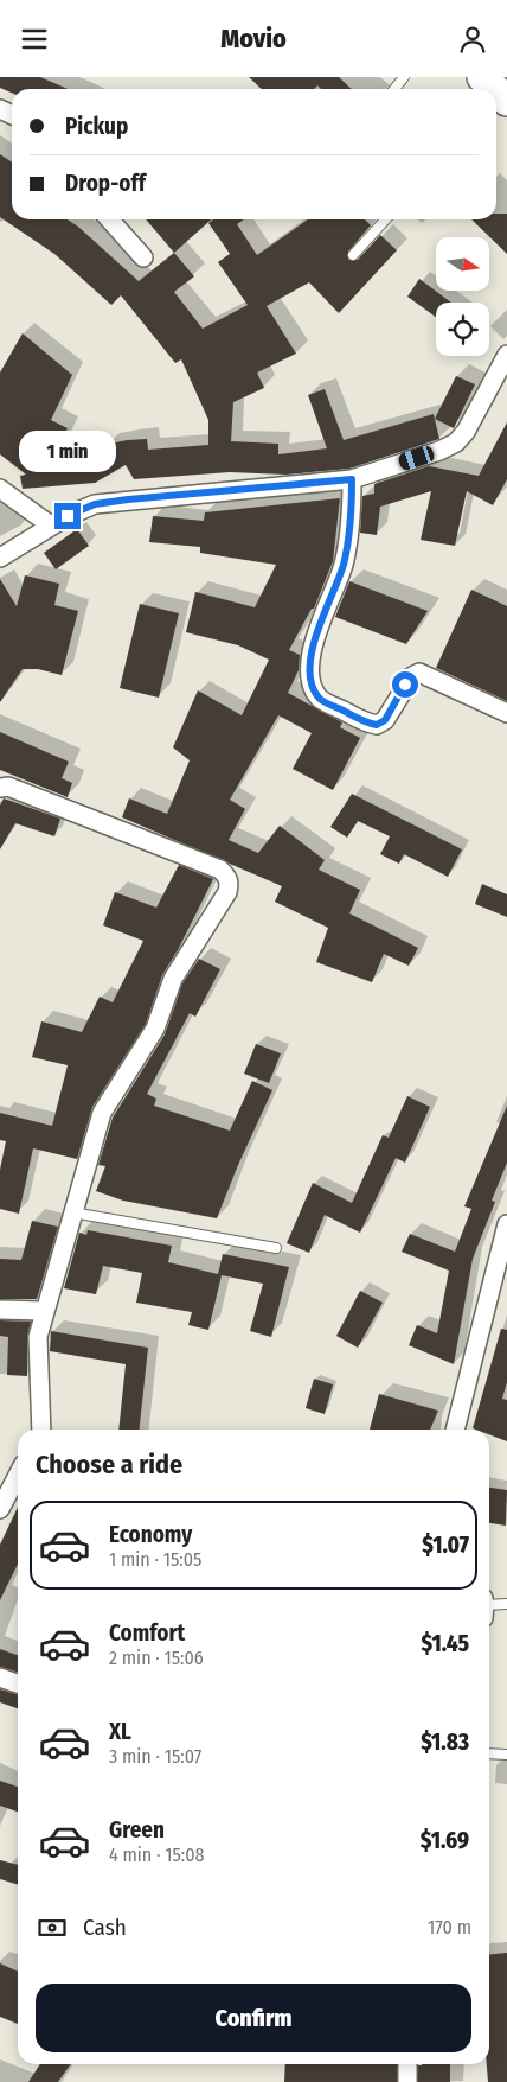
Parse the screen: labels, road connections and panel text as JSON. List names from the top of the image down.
{
  "north": "right",
  "page": {
    "header": "Movio",
    "banner": ["Pickup", "Drop-off"],
    "bubble": "1 min",
    "heading": "Choose a ride",
    "list": [
      {
        "name": "Economy",
        "note": "1 min · 15:05",
        "value": "$1.07"
      },
      {
        "name": "Comfort",
        "note": "2 min · 15:06",
        "value": "$1.45"
      },
      {
        "name": "XL",
        "note": "3 min · 15:07",
        "value": "$1.83"
      },
      {
        "name": "Green",
        "note": "4 min · 15:08",
        "value": "$1.69"
      }
    ],
    "pay": ["Cash", "170 m"],
    "buttons": "Confirm"
  }
}
